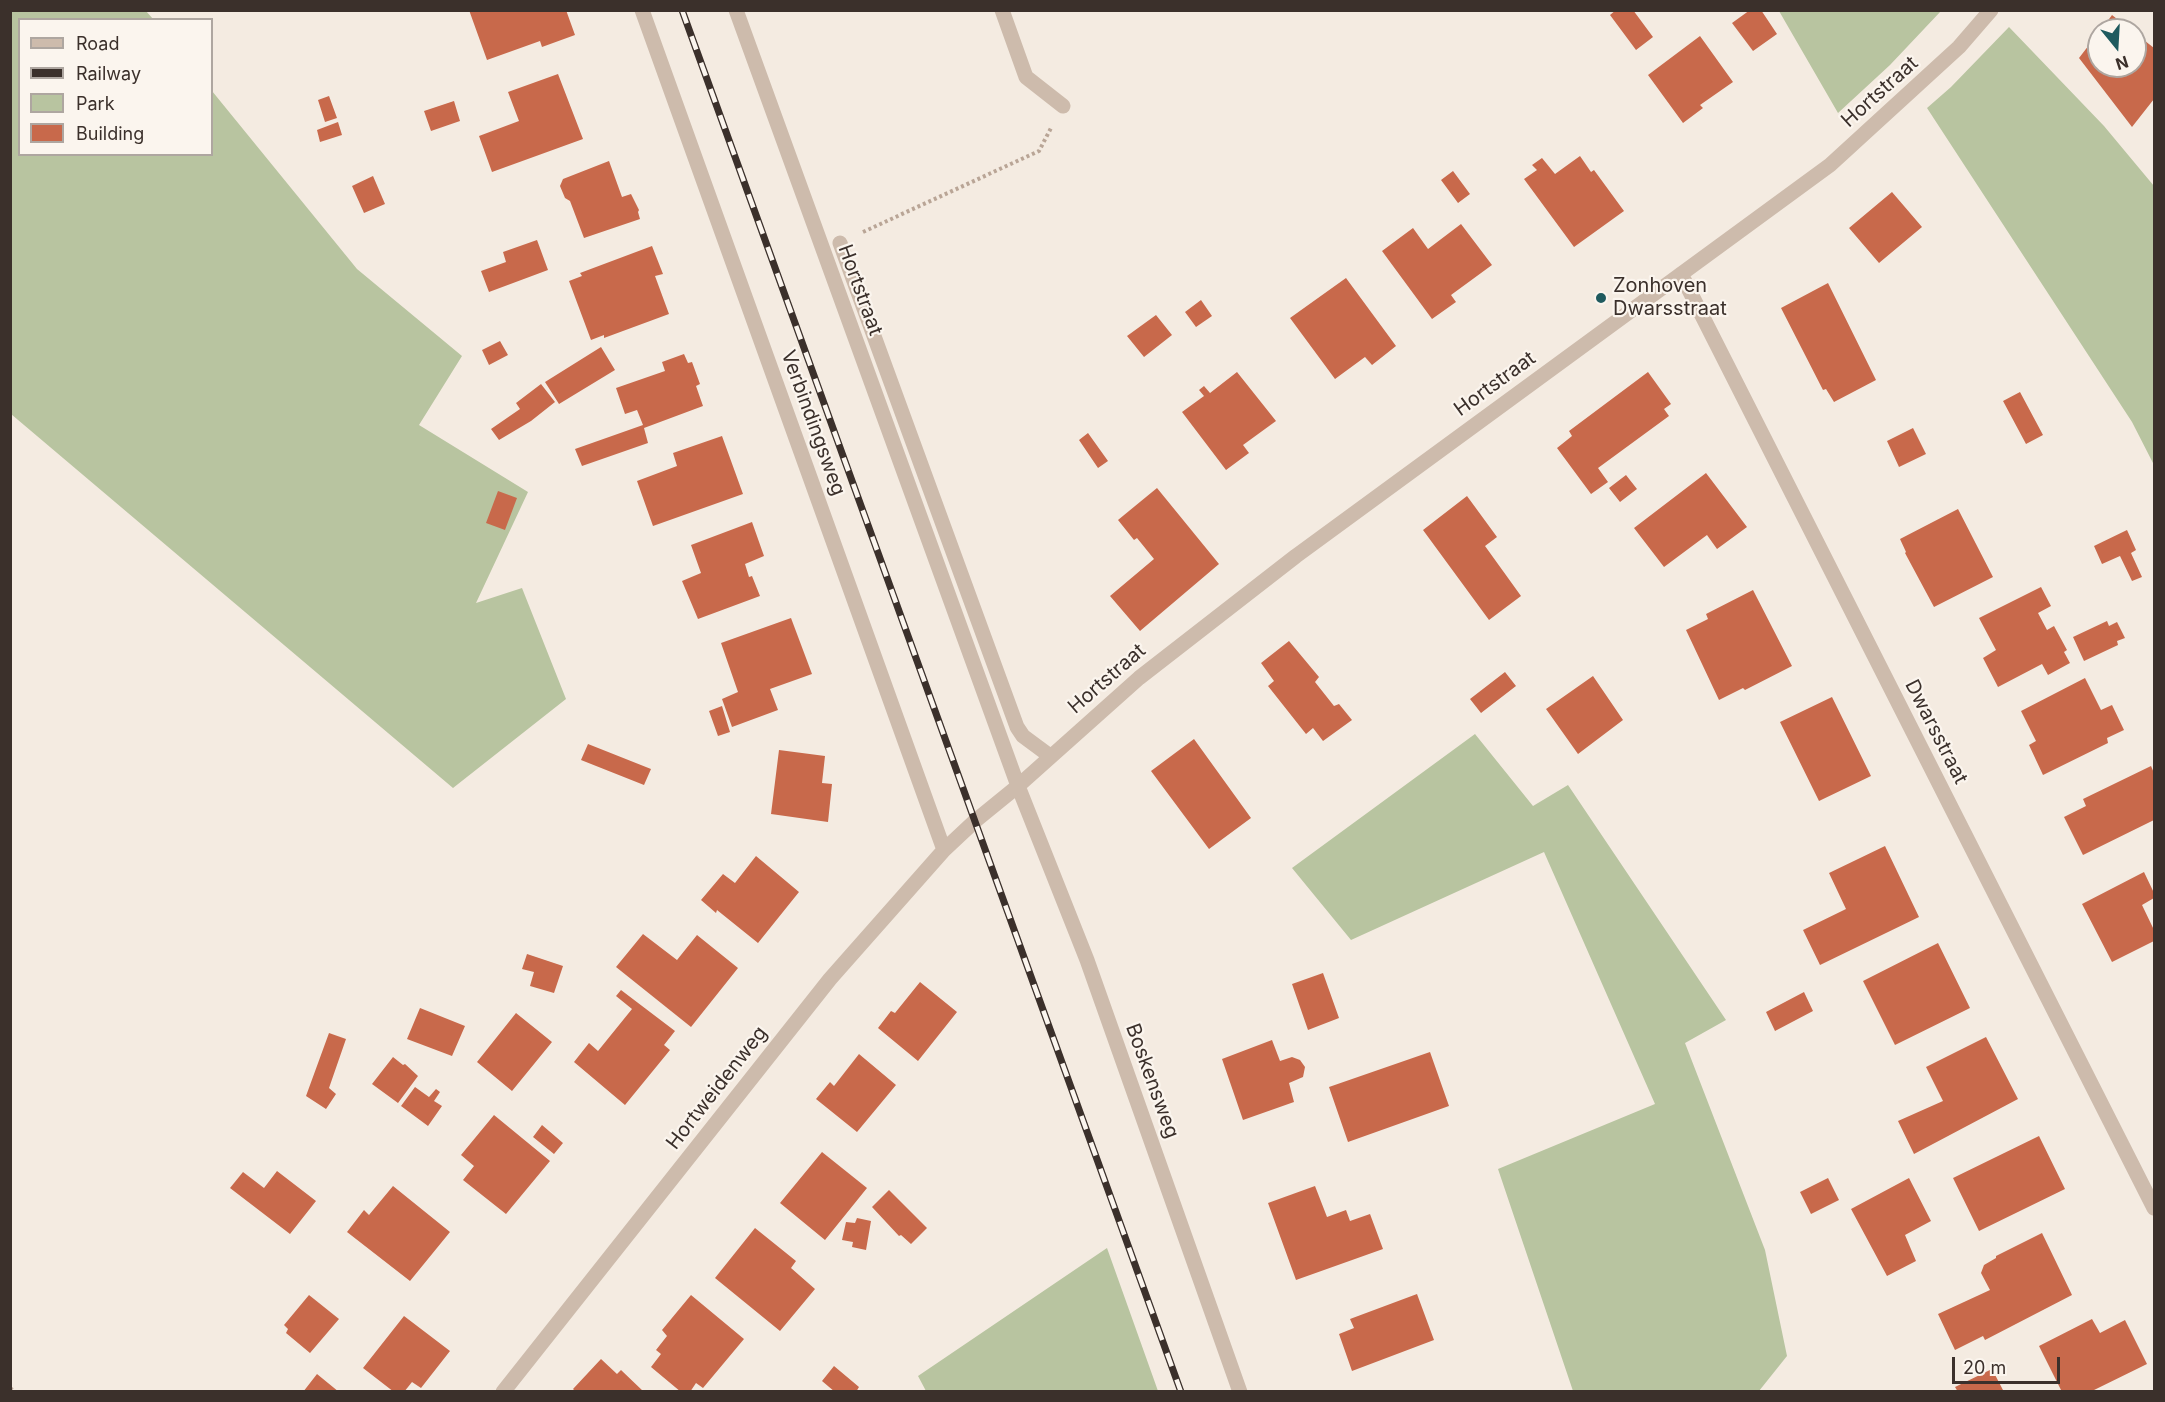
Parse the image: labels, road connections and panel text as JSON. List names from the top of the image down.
{
  "streets": {
    "street": [
      "Hortstraat",
      "Verbindingsweg",
      "Dwarsstraat",
      "Boskensweg",
      "Hortweidenweg"
    ]
  },
  "crossings": [
    ["Hortstraat", "Dwarsstraat"],
    ["Hortstraat", "Boskensweg"],
    ["Hortstraat", "Hortweidenweg"],
    ["Verbindingsweg", "Hortweidenweg"]
  ],
  "places": ["Zonhoven Dwarsstraat"],
  "legend": [
    "Road",
    "Railway",
    "Park",
    "Building"
  ],
  "scale_bar": "20 m",
  "north": "bottom"
}
